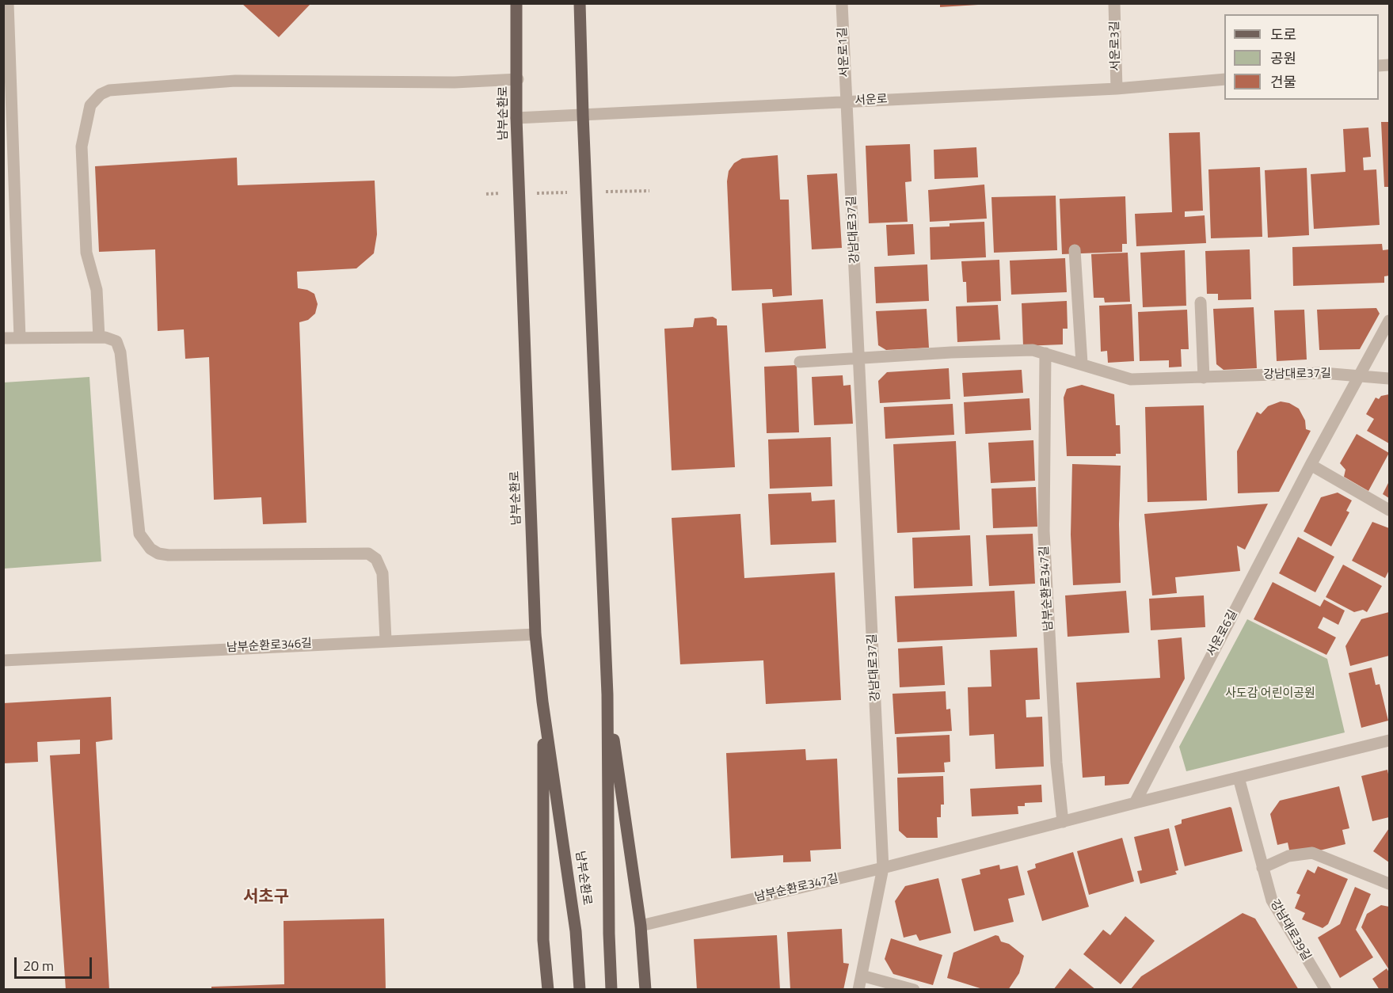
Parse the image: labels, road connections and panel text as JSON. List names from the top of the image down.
{
  "streets": {
    "main road": ["남부순환로"],
    "street": [
      "서운로3길",
      "서운로1길",
      "서운로",
      "강남대로37길",
      "남부순환로347길",
      "서운로6길",
      "남부순환로346길",
      "강남대로39길"
    ]
  },
  "crossings": [
    ["서운로3길", "서운로"],
    ["서운로1길", "서운로"],
    ["서운로1길", "강남대로37길"],
    ["서운로", "남부순환로"],
    ["서운로", "강남대로37길"],
    ["남부순환로", "남부순환로346길"],
    ["강남대로37길", "남부순환로347길"],
    ["강남대로37길", "서운로6길"],
    ["남부순환로347길", "서운로6길"],
    ["남부순환로347길", "강남대로39길"]
  ],
  "districts": ["서초구"],
  "parks": ["사도감 어린이공원"],
  "legend": ["도로", "공원", "건물"],
  "scale_bar": "20 m"
}
